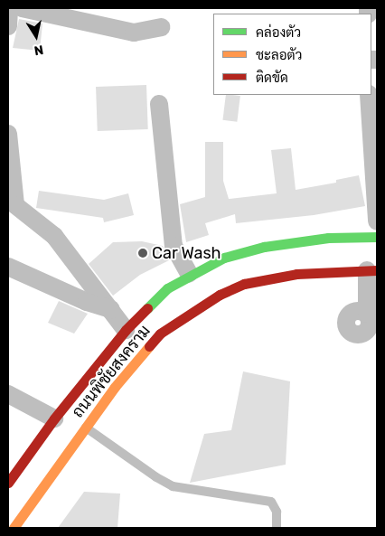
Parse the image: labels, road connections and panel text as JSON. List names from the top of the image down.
{
  "streets": {
    "main road": ["ถนนพิชัยสงคราม"]
  },
  "places": ["Car Wash"],
  "legend": ["คล่องตัว", "ชะลอตัว", "ติดขัด"],
  "north": "bottom"
}
